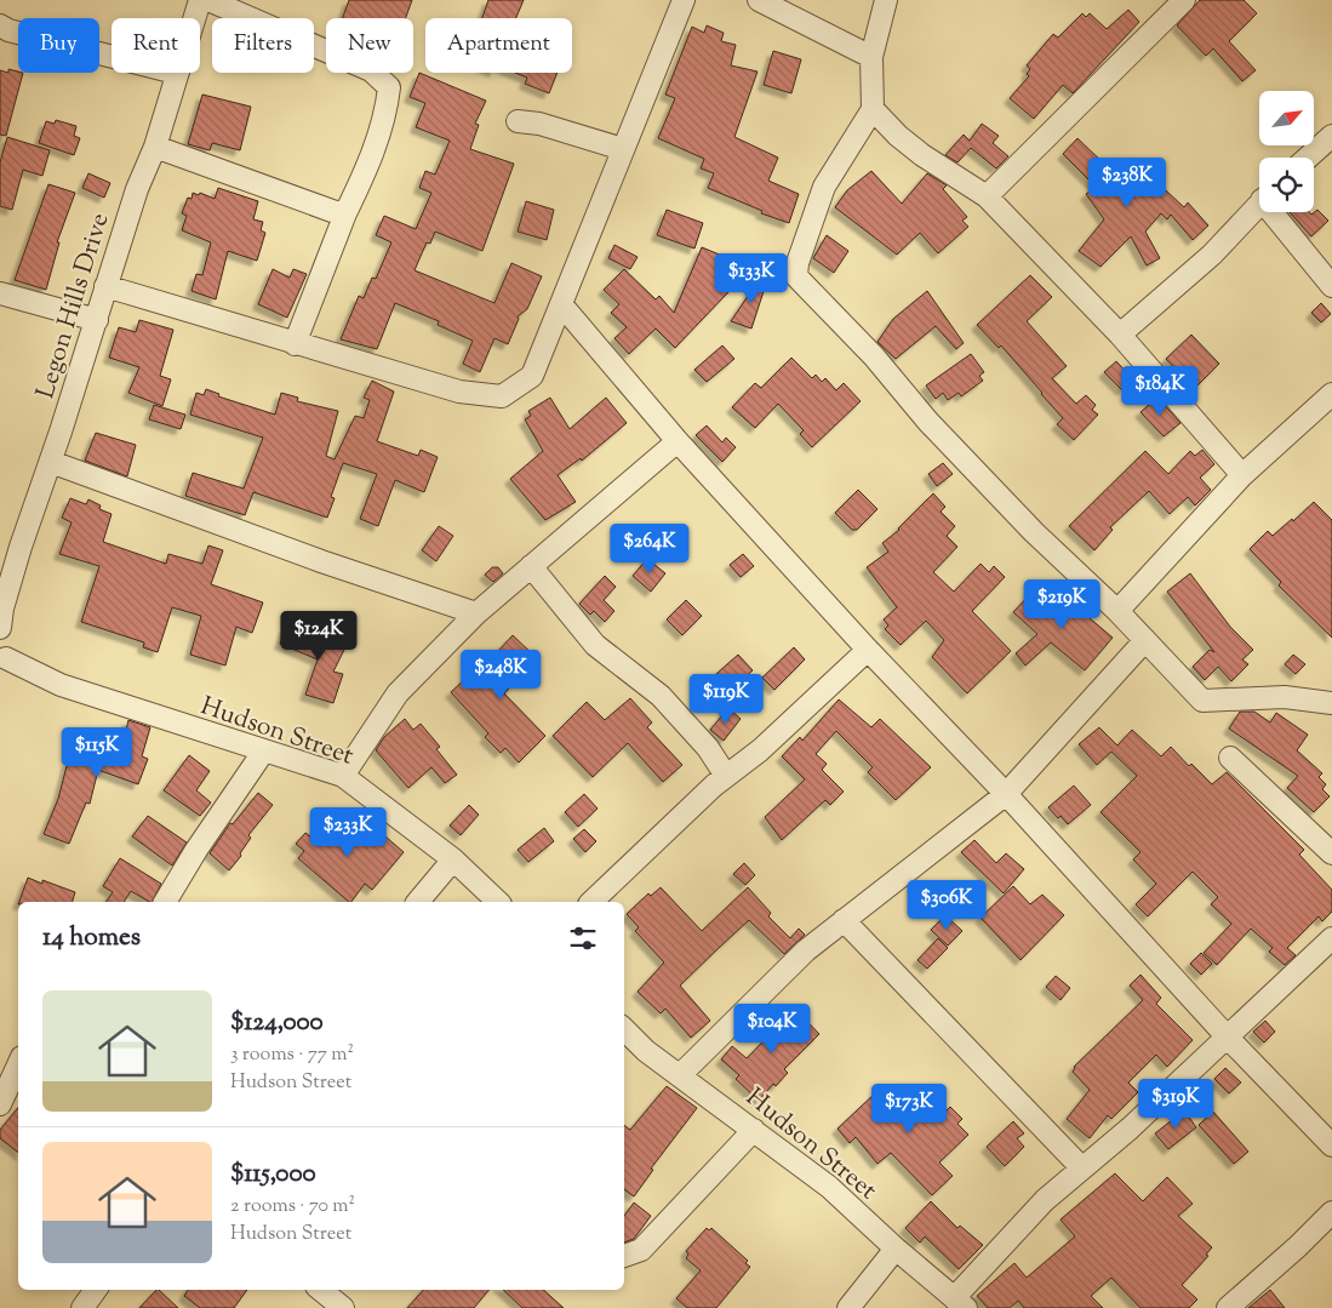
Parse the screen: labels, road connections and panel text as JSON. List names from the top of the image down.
{
  "streets": {
    "street": ["Legon Hills Drive", "Hudson Street"]
  },
  "north": "top right",
  "page": {
    "chip": [
      "Buy",
      "Rent",
      "Filters",
      "New",
      "Apartment"
    ],
    "price": [
      "$238K",
      "$133K",
      "$184K",
      "$264K",
      "$219K",
      "$124K",
      "$248K",
      "$119K",
      "$115K",
      "$233K",
      "$306K",
      "$104K",
      "$319K",
      "$173K"
    ],
    "heading": "14 homes",
    "list": [
      {
        "name": "$124,000",
        "note": "3 rooms · 77 m² · Hudson Street"
      },
      {
        "name": "$115,000",
        "note": "2 rooms · 70 m² · Hudson Street"
      }
    ]
  }
}
